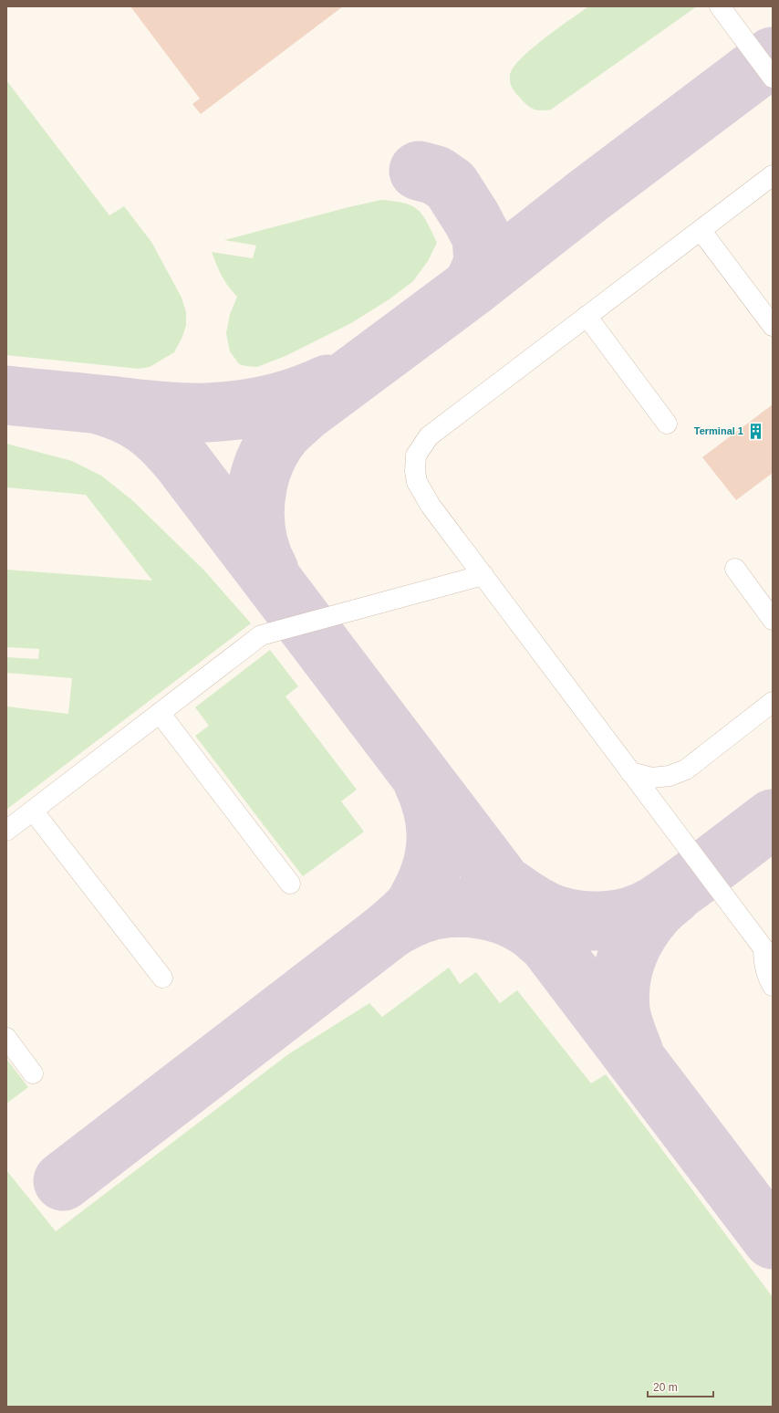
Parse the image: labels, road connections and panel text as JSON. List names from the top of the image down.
{
  "places": {
    "building": ["Terminal 1"]
  },
  "scale_bar": "20 m"
}
